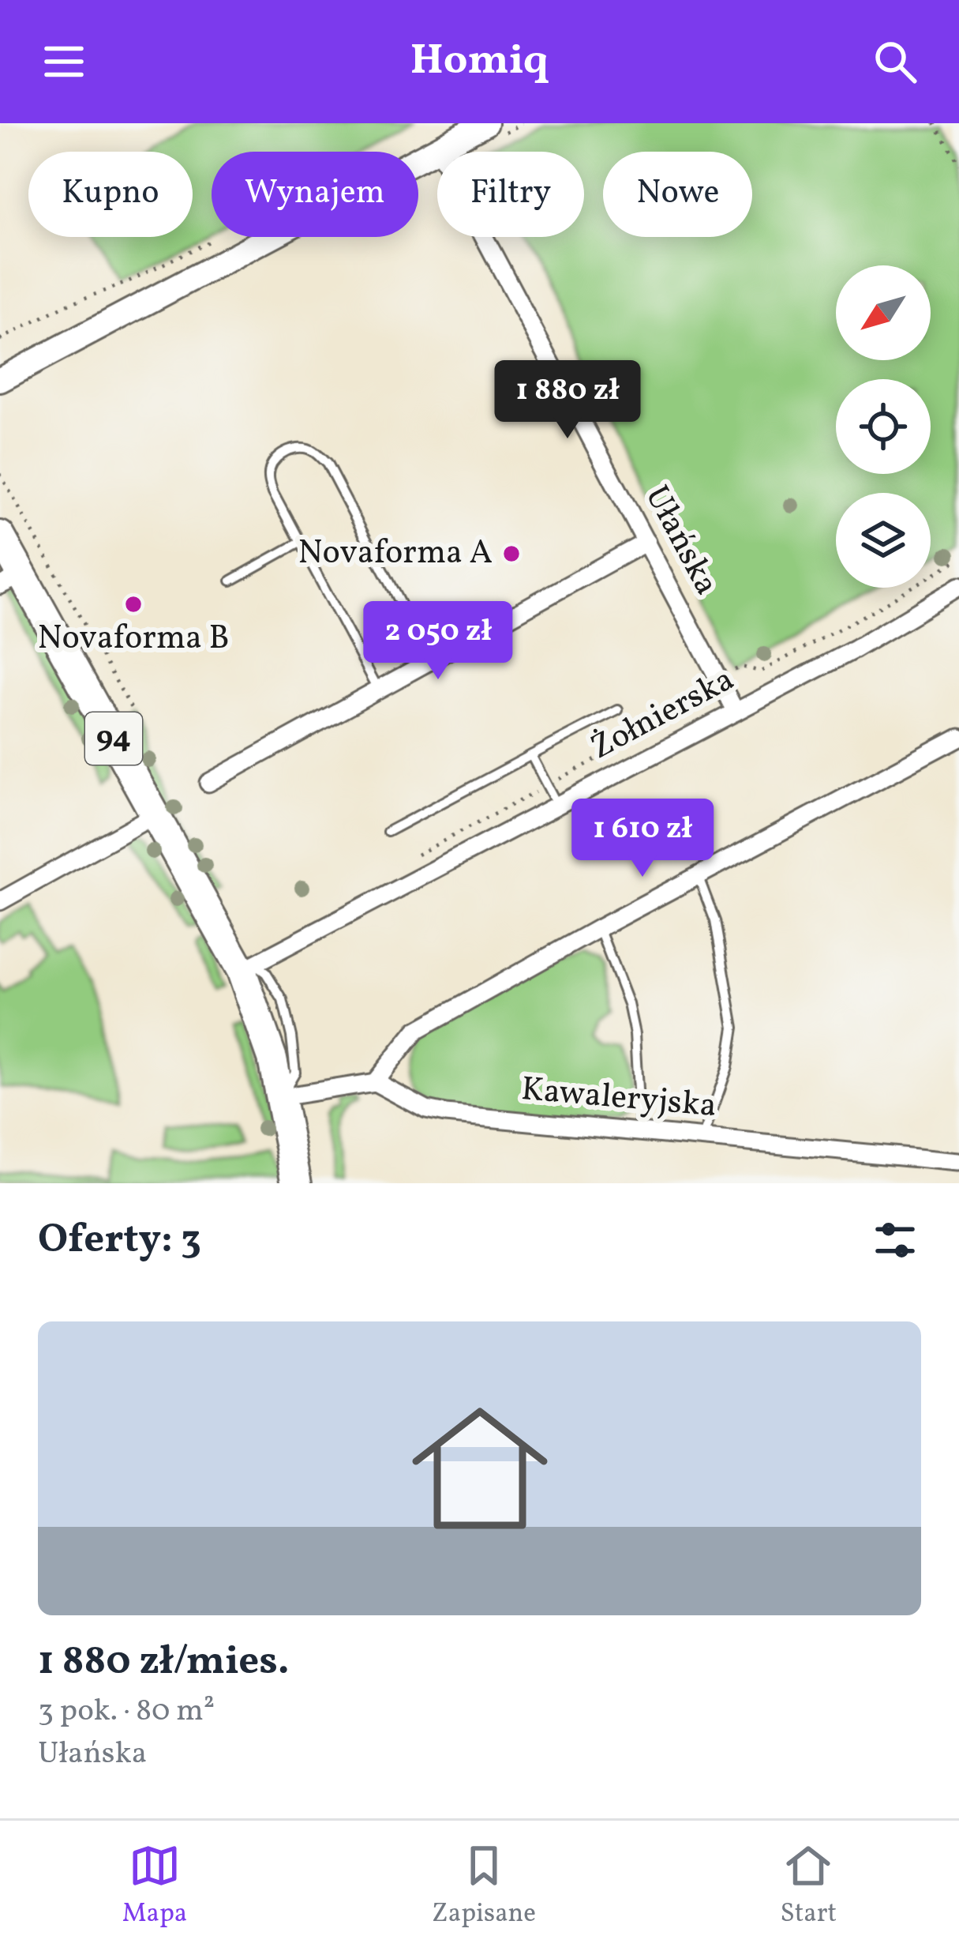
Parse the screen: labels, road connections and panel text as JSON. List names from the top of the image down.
{
  "streets": {
    "main road": ["94"],
    "street": ["Ułańska", "Żołnierska", "Kawaleryjska"]
  },
  "crossings": [
    ["Ułańska", "Żołnierska"],
    ["Żołnierska", "94"]
  ],
  "places": ["Novaforma A", "Novaforma B"],
  "north": "bottom left",
  "page": {
    "header": "Homiq",
    "chip": [
      "Kupno",
      "Wynajem",
      "Filtry",
      "Nowe"
    ],
    "price": ["1 880 zł", "2 050 zł", "1 610 zł"],
    "heading": "Oferty: 3",
    "list": [
      {
        "name": "1 880 zł/mies.",
        "note": "3 pok. · 80 m² · Ułańska"
      }
    ],
    "tabs": ["Mapa", "Zapisane", "Start"]
  }
}
